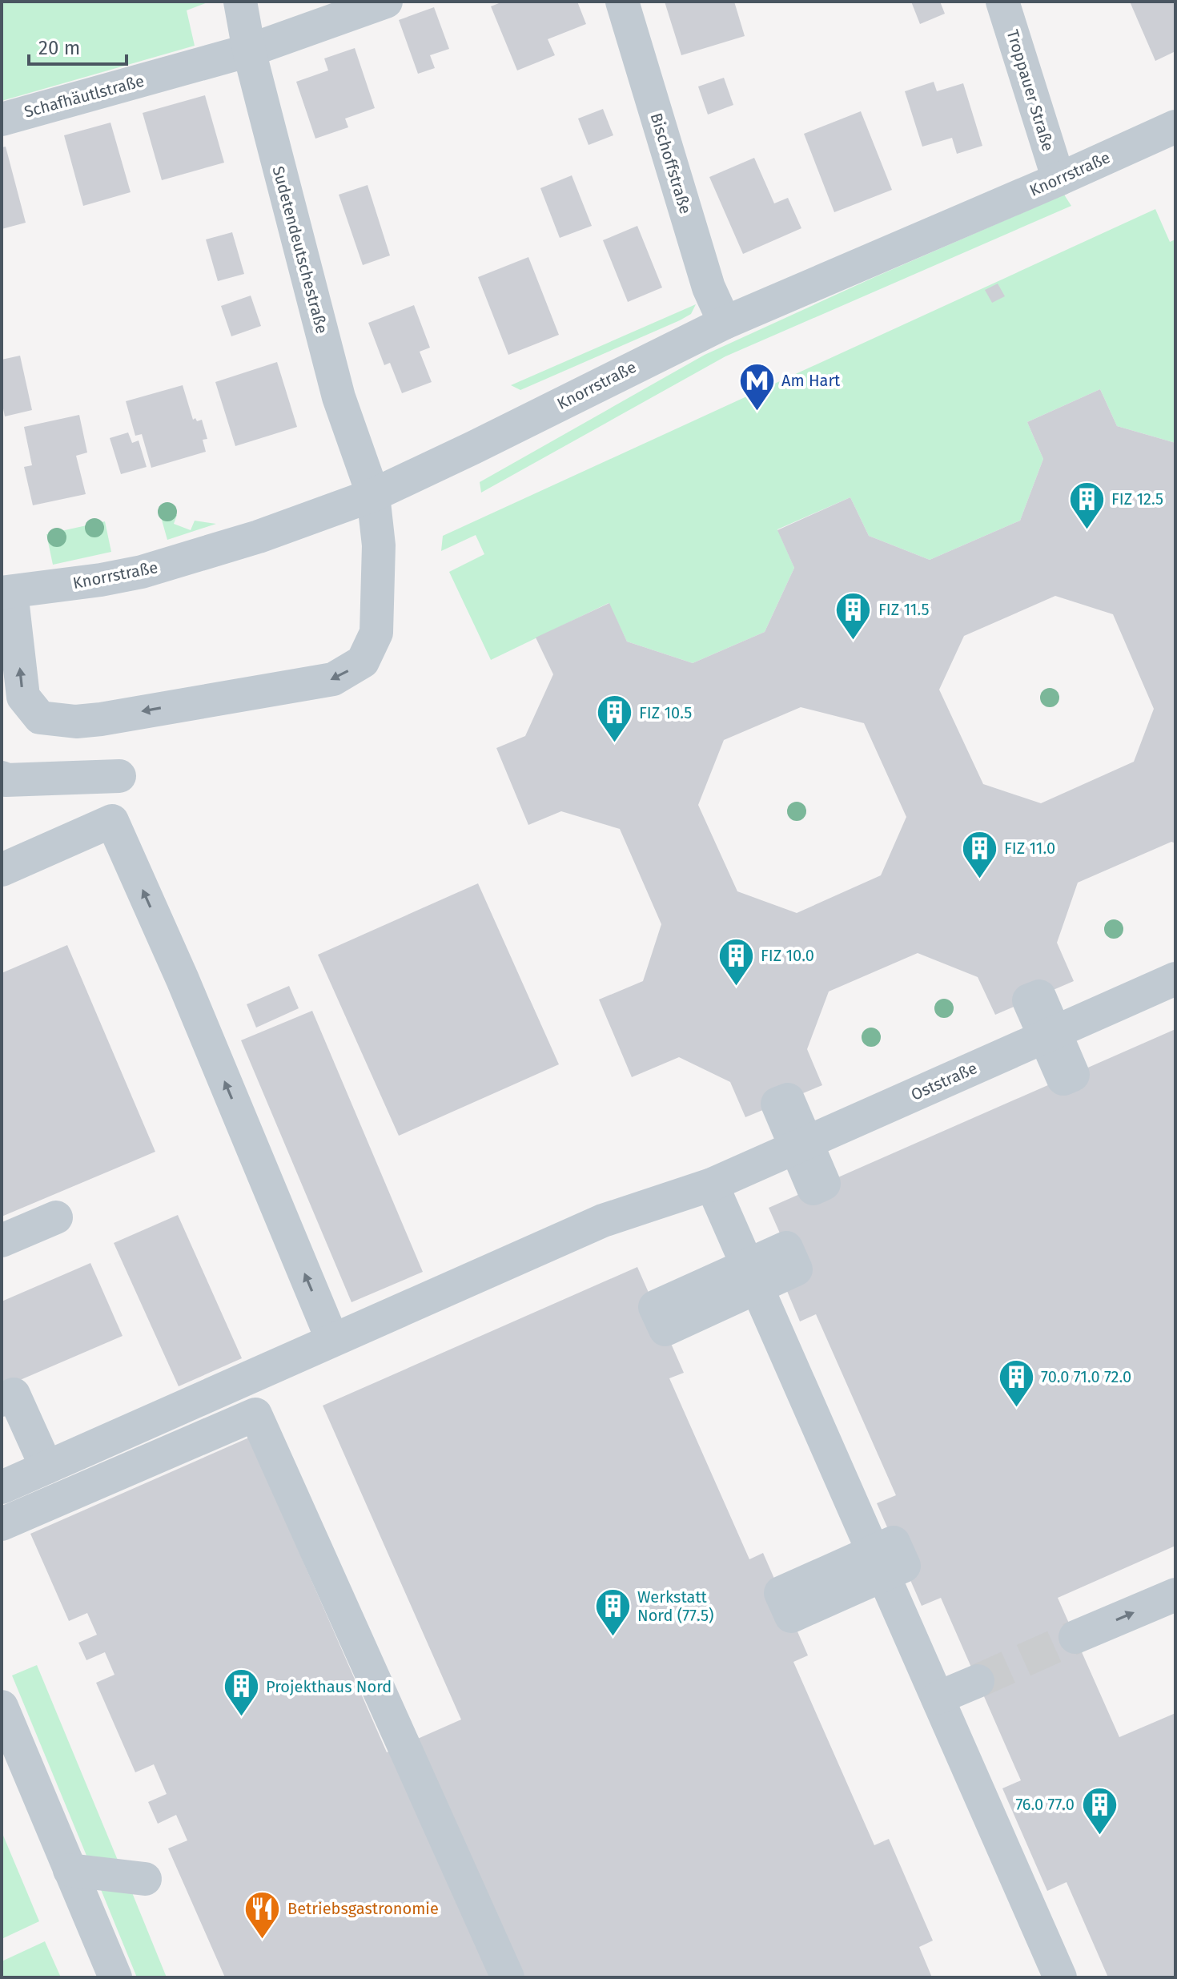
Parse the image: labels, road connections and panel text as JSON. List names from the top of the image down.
{
  "streets": {
    "street": [
      "Troppauer Straße",
      "Schafhäutlstraße",
      "Bischoffstraße",
      "Knorrstraße",
      "Sudetendeutschestraße",
      "Oststraße"
    ]
  },
  "crossings": [
    ["Troppauer Straße", "Knorrstraße"],
    ["Schafhäutlstraße", "Sudetendeutschestraße"],
    ["Bischoffstraße", "Knorrstraße"],
    ["Knorrstraße", "Sudetendeutschestraße"]
  ],
  "places": {
    "metro station": ["Am Hart"],
    "building": [
      "FIZ 12.5",
      "FIZ 11.5",
      "FIZ 10.5",
      "FIZ 11.0",
      "FIZ 10.0",
      "70.0 71.0 72.0",
      "Werkstatt Nord (77.5)",
      "Projekthaus Nord",
      "76.0 77.0"
    ],
    "restaurant": ["Betriebsgastronomie"]
  },
  "scale_bar": "20 m"
}
